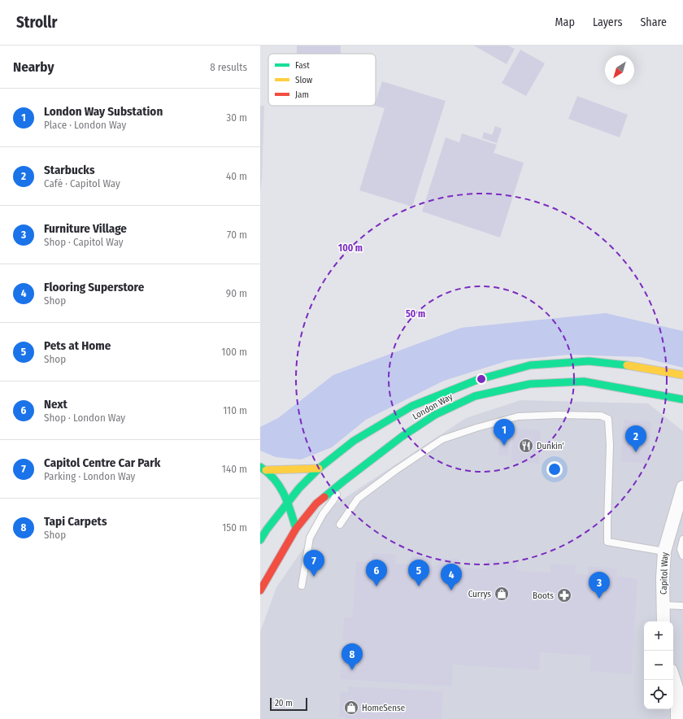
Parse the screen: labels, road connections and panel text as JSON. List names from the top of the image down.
{
  "streets": {
    "main road": ["London Way"],
    "street": ["Capitol Way"]
  },
  "places": {
    "restaurant": ["Dunkin'"],
    "shop": ["Currys", "HomeSense"],
    "pharmacy": ["Boots"]
  },
  "legend": ["Fast", "Slow", "Jam"],
  "scale_bar": "20 m",
  "north": "bottom left",
  "page": {
    "header": "Strollr",
    "nav": ["Map", "Layers", "Share"],
    "heading": ["Nearby", "8 results"],
    "list": [
      {
        "mark": "1",
        "name": "London Way Substation",
        "note": "Place · London Way",
        "value": "30 m"
      },
      {
        "mark": "2",
        "name": "Starbucks",
        "note": "Café · Capitol Way",
        "value": "40 m"
      },
      {
        "mark": "3",
        "name": "Furniture Village",
        "note": "Shop · Capitol Way",
        "value": "70 m"
      },
      {
        "mark": "4",
        "name": "Flooring Superstore",
        "note": "Shop",
        "value": "90 m"
      },
      {
        "mark": "5",
        "name": "Pets at Home",
        "note": "Shop",
        "value": "100 m"
      },
      {
        "mark": "6",
        "name": "Next",
        "note": "Shop · London Way",
        "value": "110 m"
      },
      {
        "mark": "7",
        "name": "Capitol Centre Car Park",
        "note": "Parking · London Way",
        "value": "140 m"
      },
      {
        "mark": "8",
        "name": "Tapi Carpets",
        "note": "Shop",
        "value": "150 m"
      }
    ],
    "pins": [
      "1",
      "2",
      "7",
      "5",
      "6",
      "4",
      "3",
      "8"
    ],
    "map_buttons": ["+", "−"],
    "scale": "20 m"
  },
  "rings": ["100 m", "50 m"]
}
